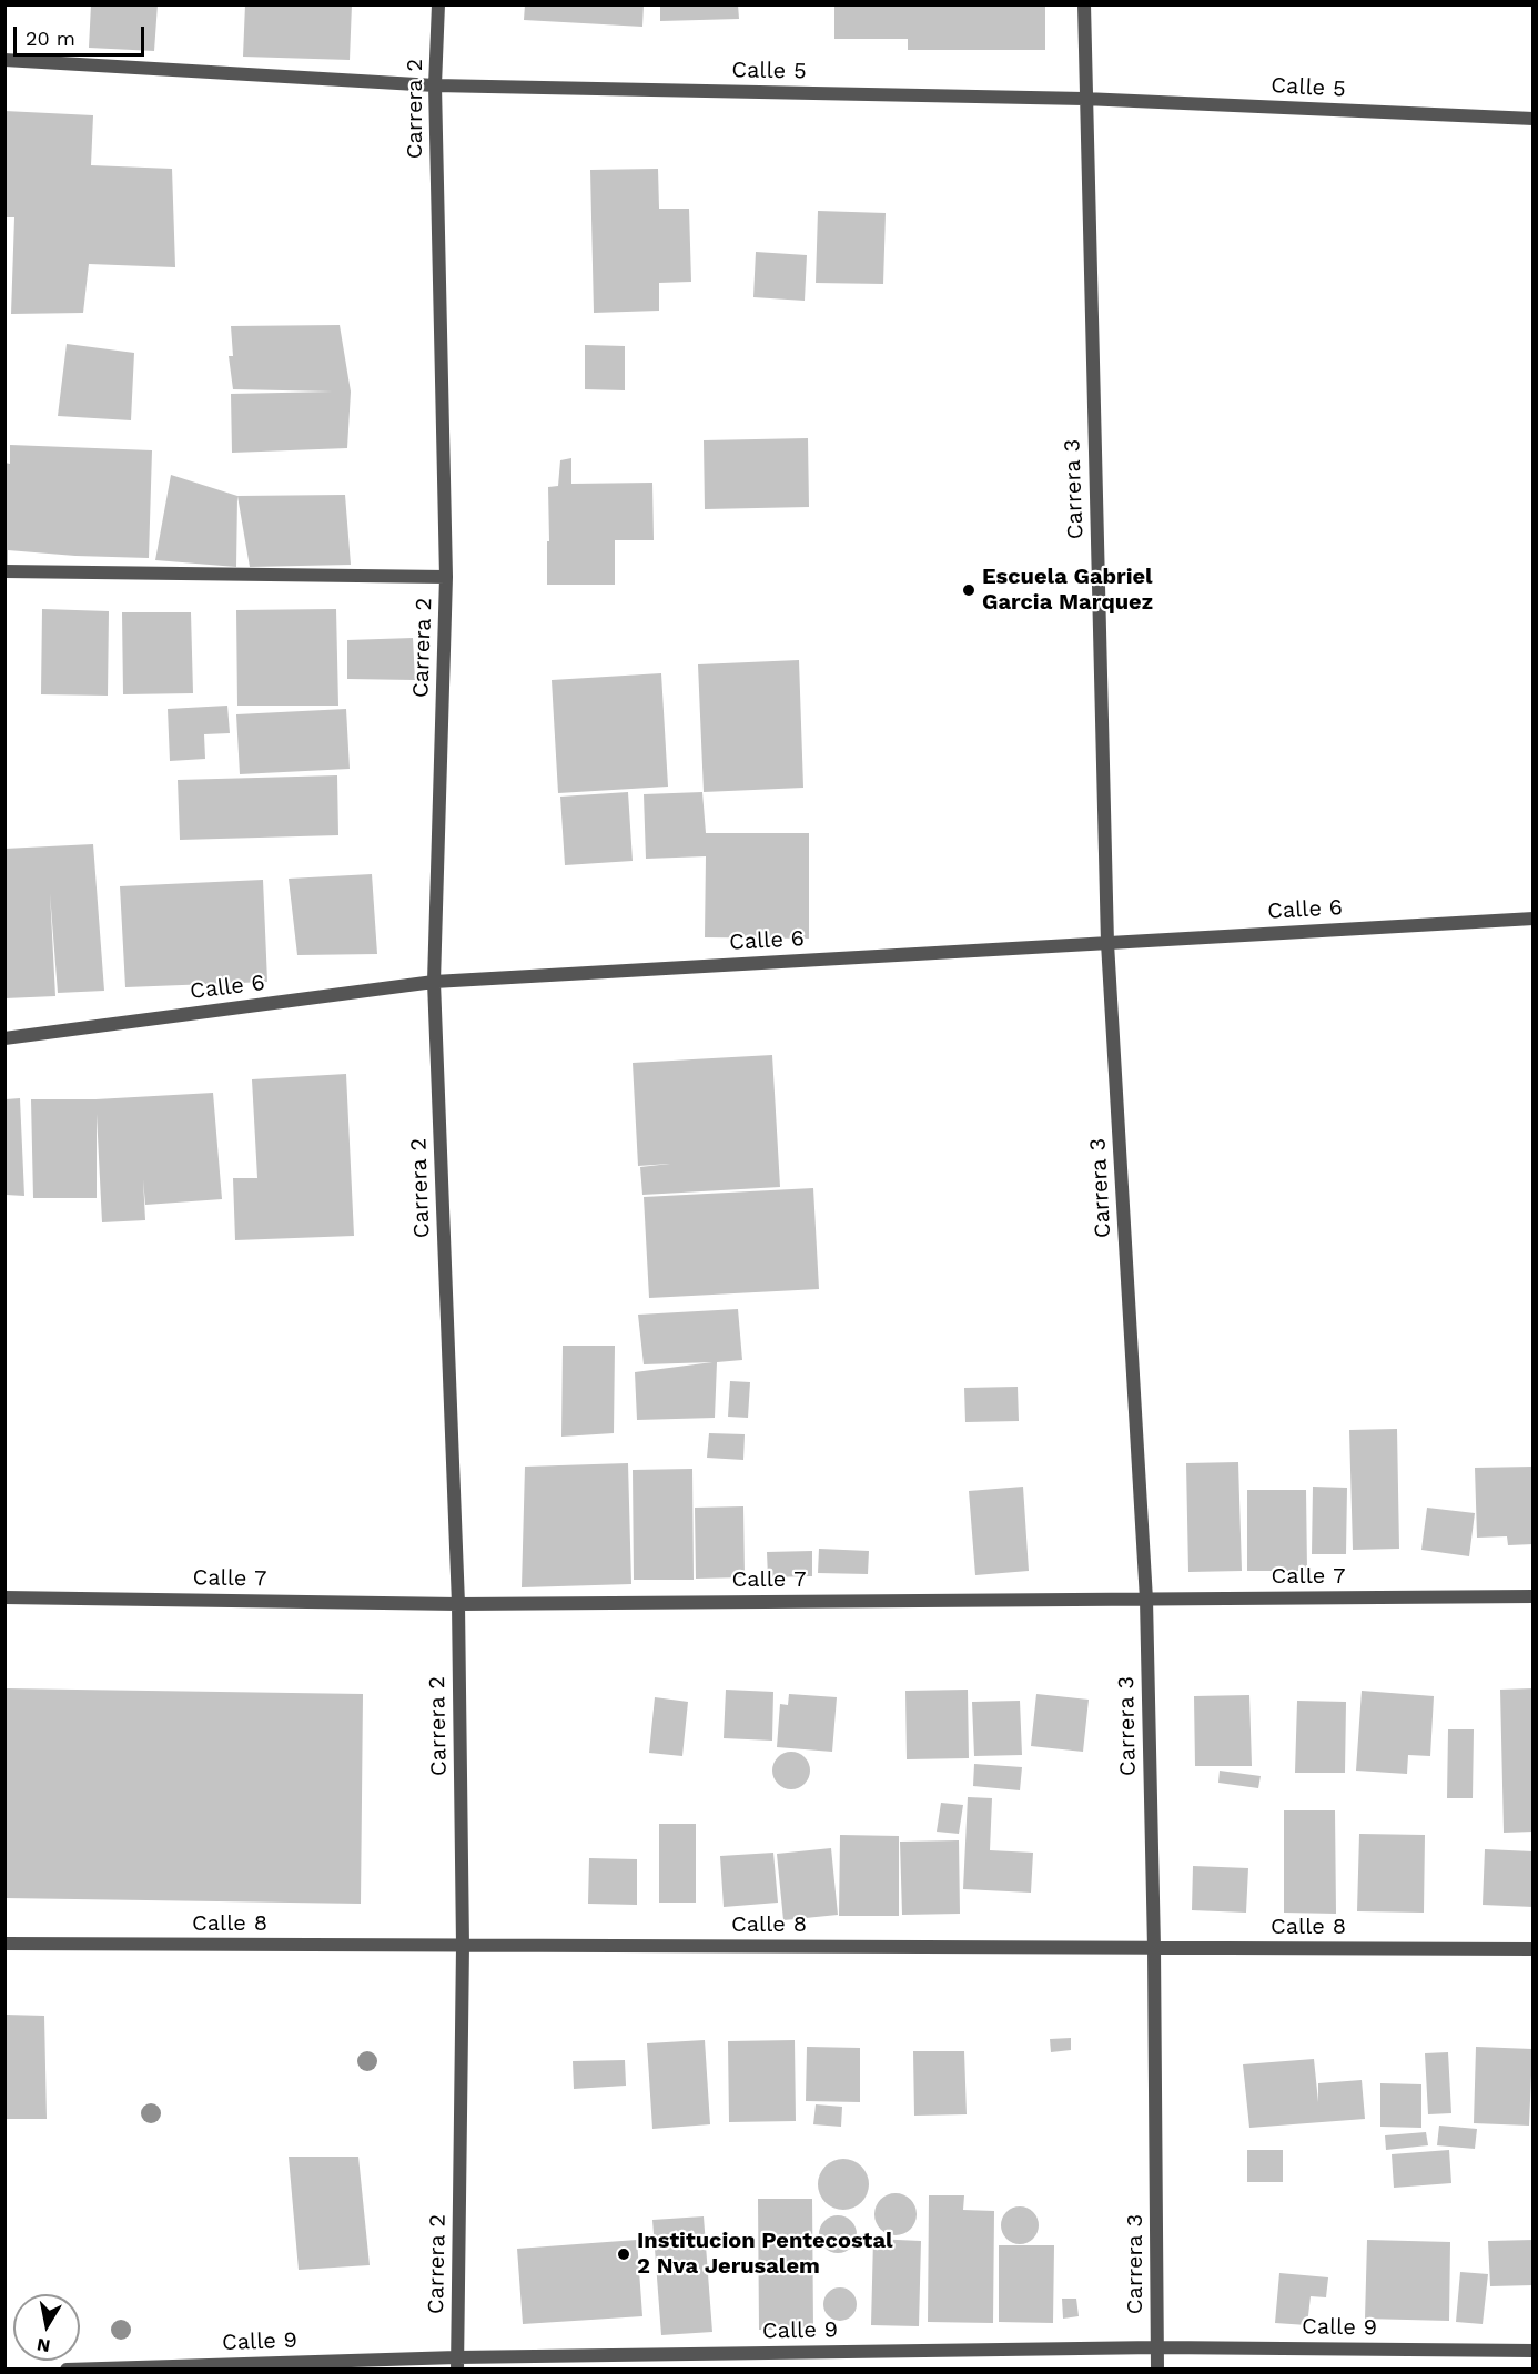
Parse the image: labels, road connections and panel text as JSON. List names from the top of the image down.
{
  "streets": {
    "street": [
      "Calle 5",
      "Carrera 2",
      "Carrera 3",
      "Calle 6",
      "Calle 7",
      "Calle 8",
      "Calle 9"
    ]
  },
  "crossings": [
    ["Calle 5", "Carrera 2"],
    ["Calle 5", "Carrera 3"],
    ["Carrera 2", "Calle 6"],
    ["Carrera 2", "Calle 7"],
    ["Carrera 2", "Calle 8"],
    ["Carrera 2", "Calle 9"],
    ["Carrera 3", "Calle 6"],
    ["Carrera 3", "Calle 7"],
    ["Carrera 3", "Calle 8"],
    ["Carrera 3", "Calle 9"]
  ],
  "places": ["Escuela Gabriel Garcia Marquez", "Institucion Pentecostal 2 Nva Jerusalem"],
  "scale_bar": "20 m",
  "north": "bottom"
}
